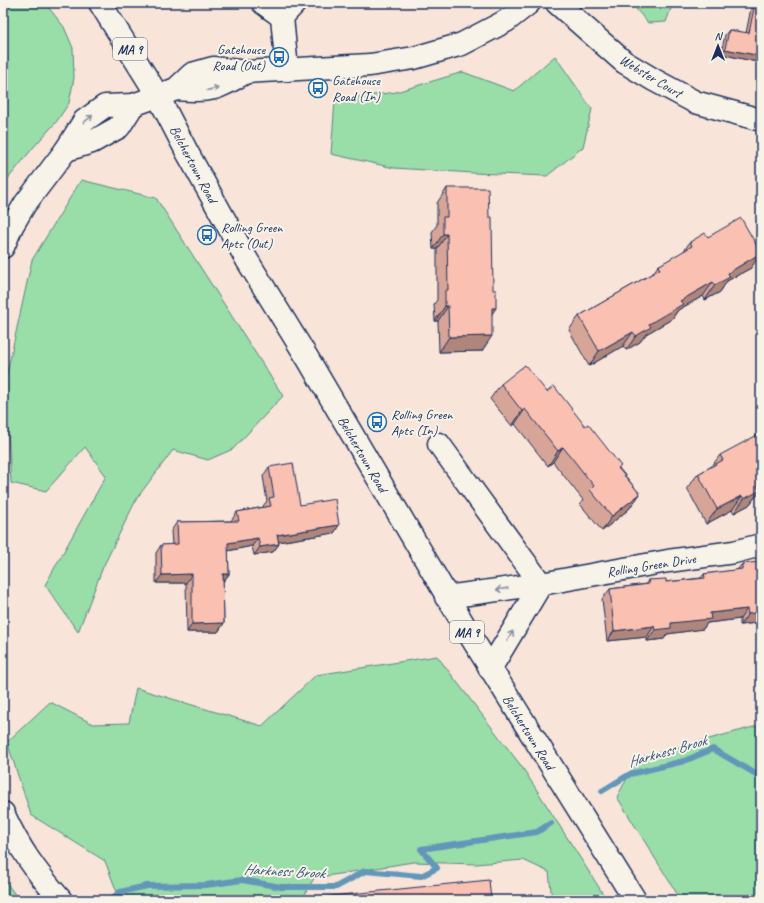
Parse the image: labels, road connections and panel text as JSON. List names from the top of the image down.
{
  "streets": {
    "main road": [
      "MA 9",
      "Webster Court",
      "Belchertown Road",
      "Rolling Green Drive"
    ]
  },
  "crossings": [
    ["Belchertown Road", "Rolling Green Drive"]
  ],
  "water": ["Harkness Brook"],
  "places": {
    "bus stop": [
      "Gatehouse Road (Out)",
      "Gatehouse Road (In)",
      "Rolling Green Apts (Out)",
      "Rolling Green Apts (In)"
    ]
  },
  "north": "top"
}
